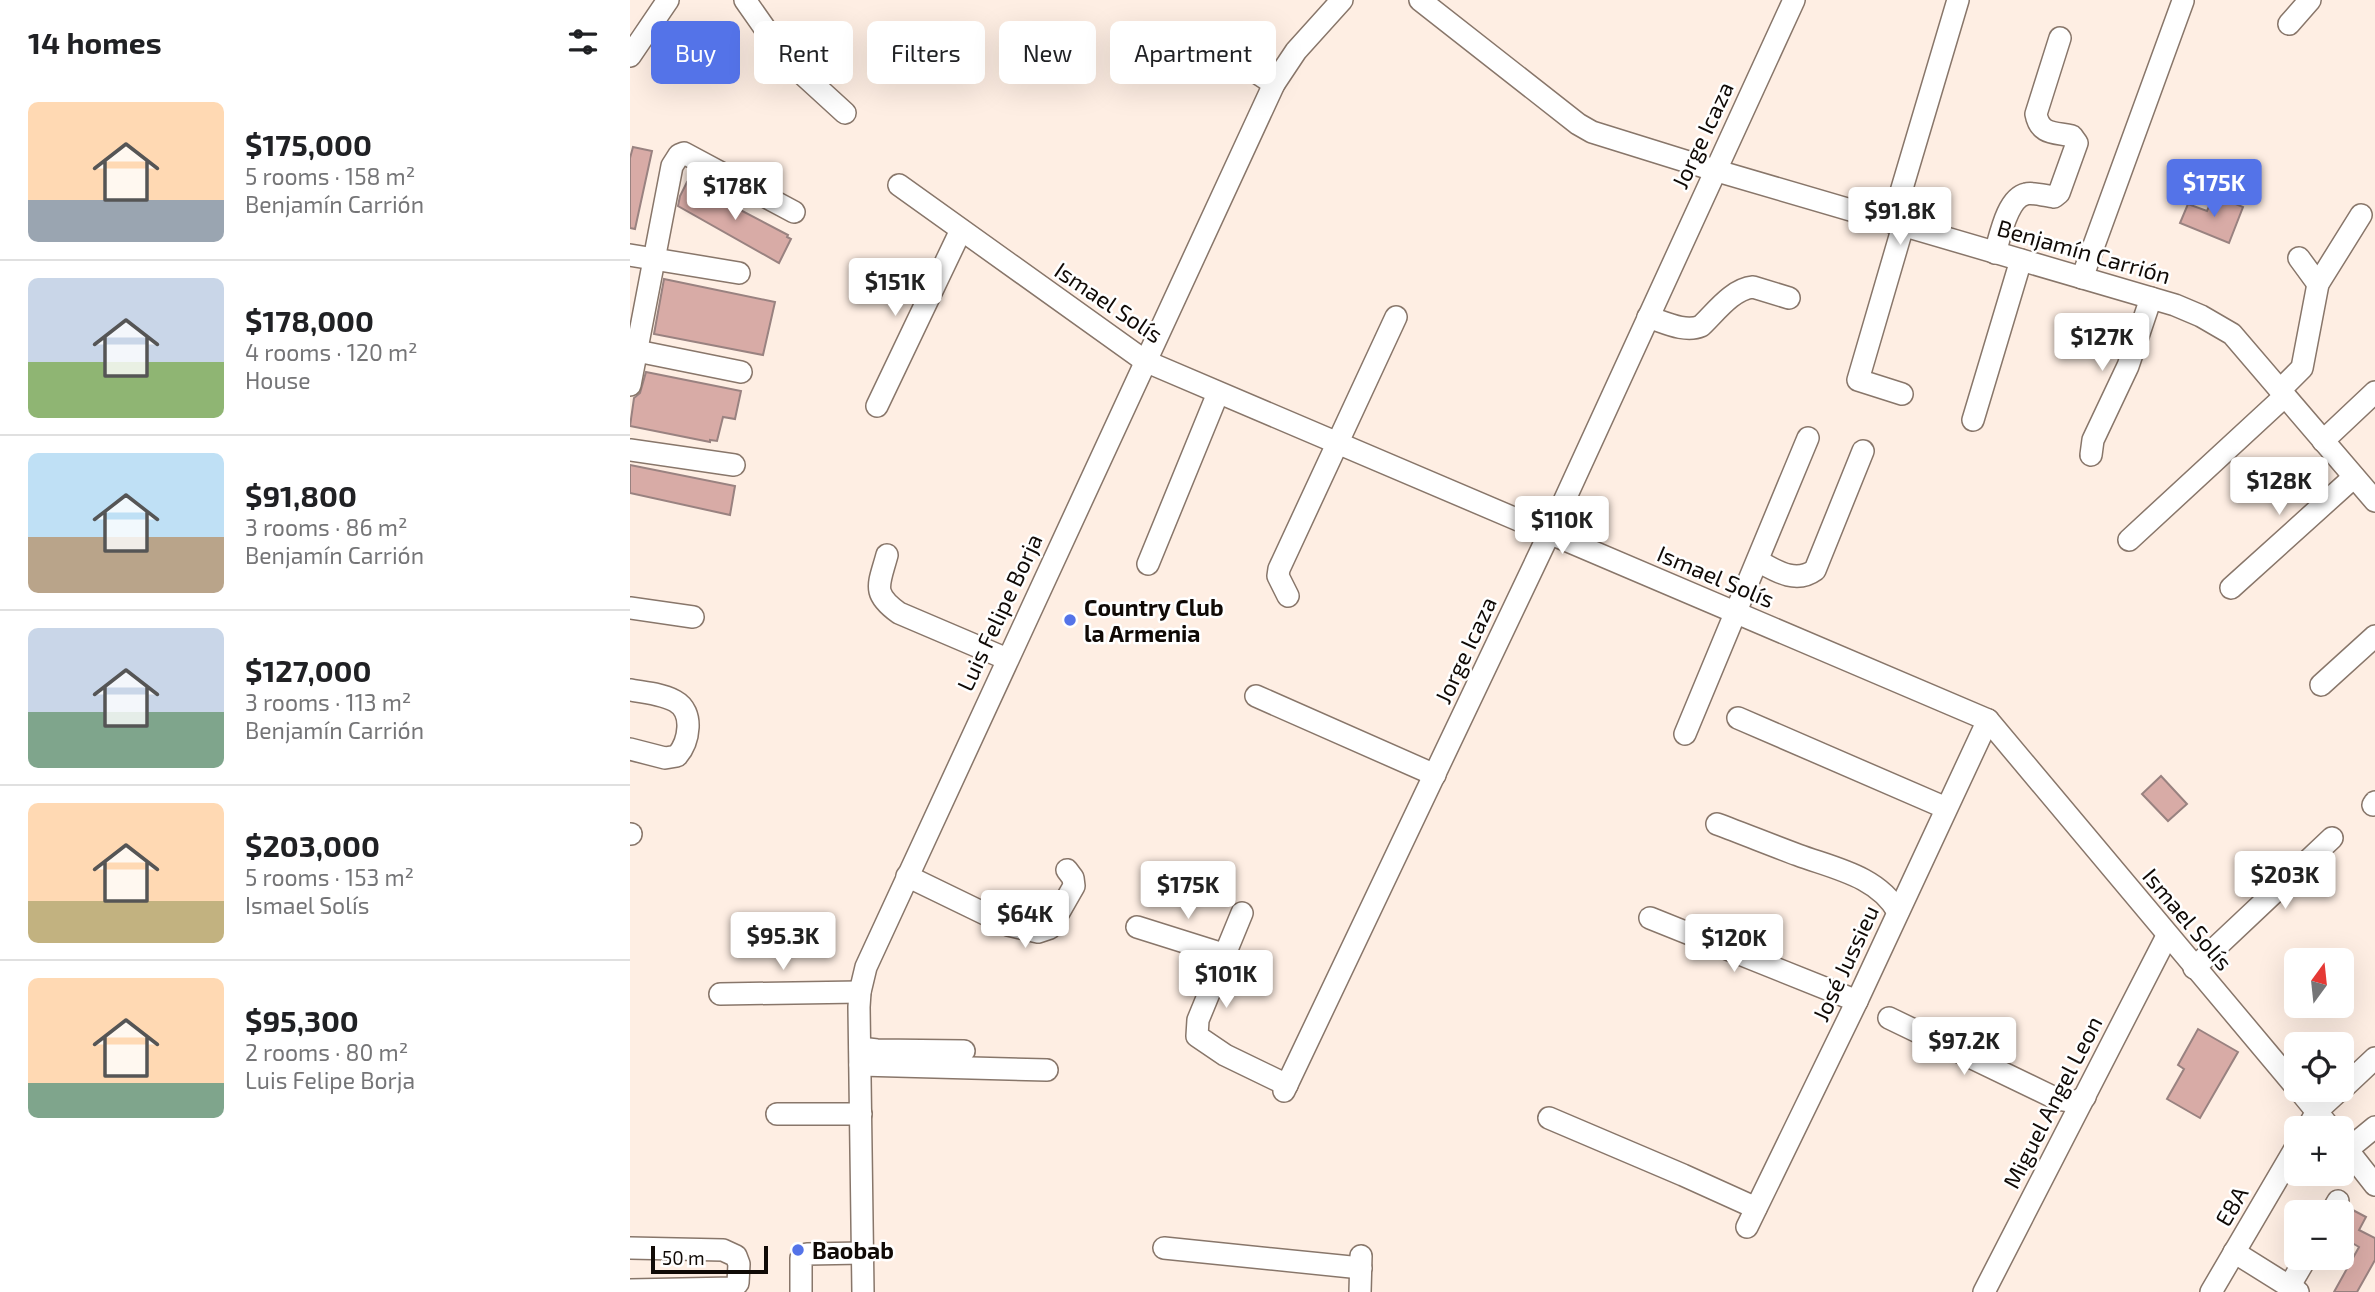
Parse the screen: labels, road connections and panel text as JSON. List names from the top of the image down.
{
  "streets": {
    "street": [
      "Jorge Icaza",
      "Benjamín Carrión",
      "Ismael Solís",
      "Luis Felipe Borja",
      "José Jussieu",
      "Miguel Angel Leon",
      "E8A"
    ]
  },
  "crossings": [
    ["Jorge Icaza", "Benjamín Carrión"],
    ["Jorge Icaza", "Ismael Solís"],
    ["Ismael Solís", "Luis Felipe Borja"],
    ["Ismael Solís", "José Jussieu"],
    ["Ismael Solís", "Miguel Angel Leon"]
  ],
  "places": ["Country Club la Armenia", "Baobab"],
  "scale_bar": "50 m",
  "north": "top",
  "page": {
    "heading": "14 homes",
    "chip": [
      "Buy",
      "Rent",
      "Filters",
      "New",
      "Apartment"
    ],
    "list": [
      {
        "name": "$175,000",
        "note": "5 rooms · 158 m² · Benjamín Carrión"
      },
      {
        "name": "$178,000",
        "note": "4 rooms · 120 m² · House"
      },
      {
        "name": "$91,800",
        "note": "3 rooms · 86 m² · Benjamín Carrión"
      },
      {
        "name": "$127,000",
        "note": "3 rooms · 113 m² · Benjamín Carrión"
      },
      {
        "name": "$203,000",
        "note": "5 rooms · 153 m² · Ismael Solís"
      },
      {
        "name": "$95,300",
        "note": "2 rooms · 80 m² · Luis Felipe Borja"
      }
    ],
    "price": [
      "$175K",
      "$178K",
      "$91.8K",
      "$151K",
      "$127K",
      "$128K",
      "$110K",
      "$203K",
      "$175K",
      "$64K",
      "$95.3K",
      "$120K",
      "$101K",
      "$97.2K"
    ],
    "map_buttons": ["+", "−"],
    "scale": "50 m"
  }
}
